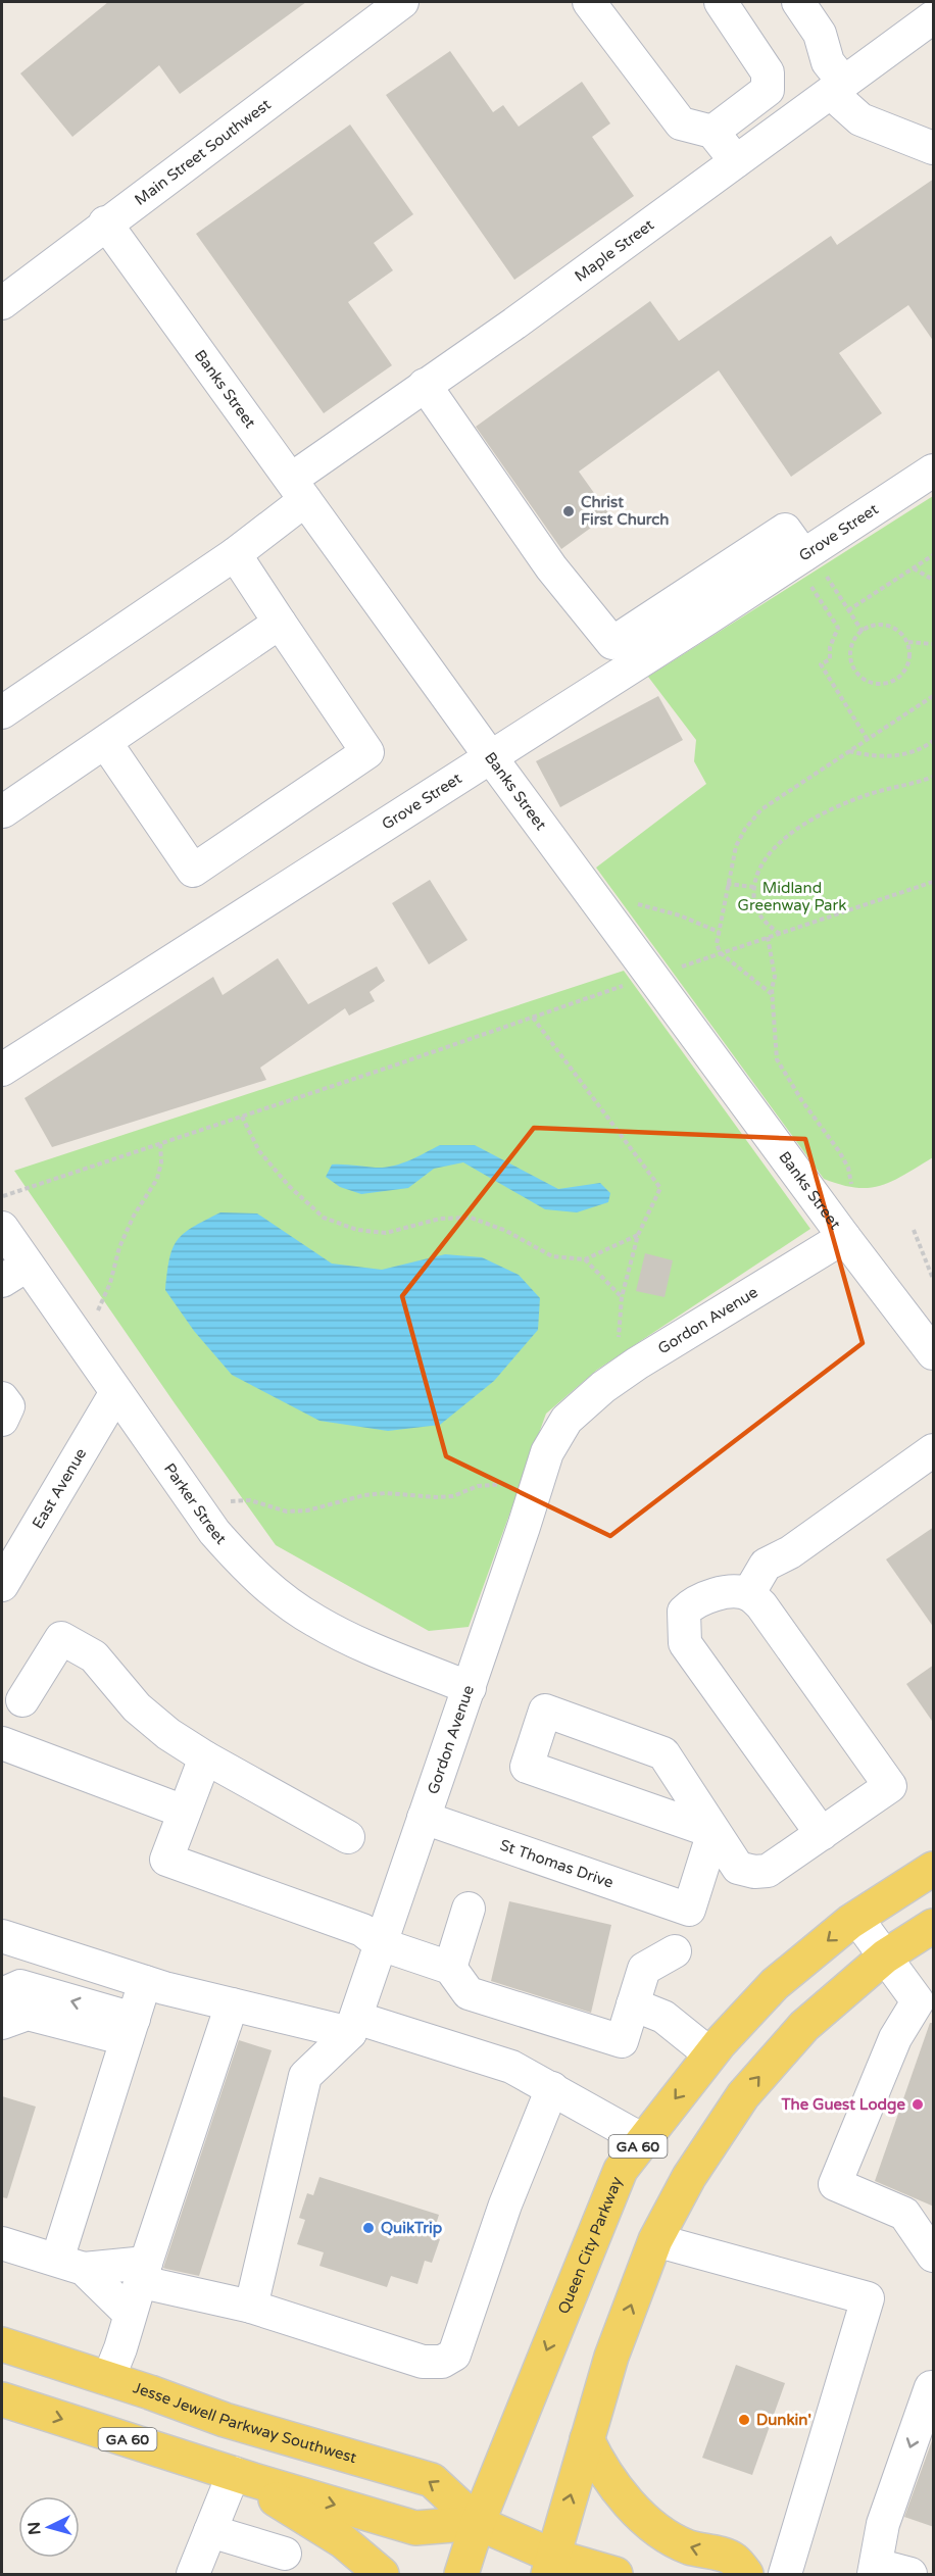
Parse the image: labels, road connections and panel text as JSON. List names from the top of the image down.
{
  "streets": {
    "main road": ["GA 60", "Queen City Parkway", "Jesse Jewell Parkway Southwest"],
    "street": [
      "Main Street Southwest",
      "Maple Street",
      "Banks Street",
      "Grove Street",
      "Gordon Avenue",
      "East Avenue",
      "Parker Street",
      "St Thomas Drive"
    ]
  },
  "crossings": [
    ["Main Street Southwest", "Banks Street"],
    ["Maple Street", "Banks Street"],
    ["Banks Street", "Grove Street"],
    ["Banks Street", "Gordon Avenue"],
    ["Gordon Avenue", "Parker Street"],
    ["Gordon Avenue", "St Thomas Drive"],
    ["East Avenue", "Parker Street"],
    ["Queen City Parkway", "Jesse Jewell Parkway Southwest"]
  ],
  "parks": ["Midland Greenway Park"],
  "places": [
    "Christ First Church",
    "The Guest Lodge",
    "QuikTrip",
    "Dunkin'"
  ],
  "north": "left"
}
